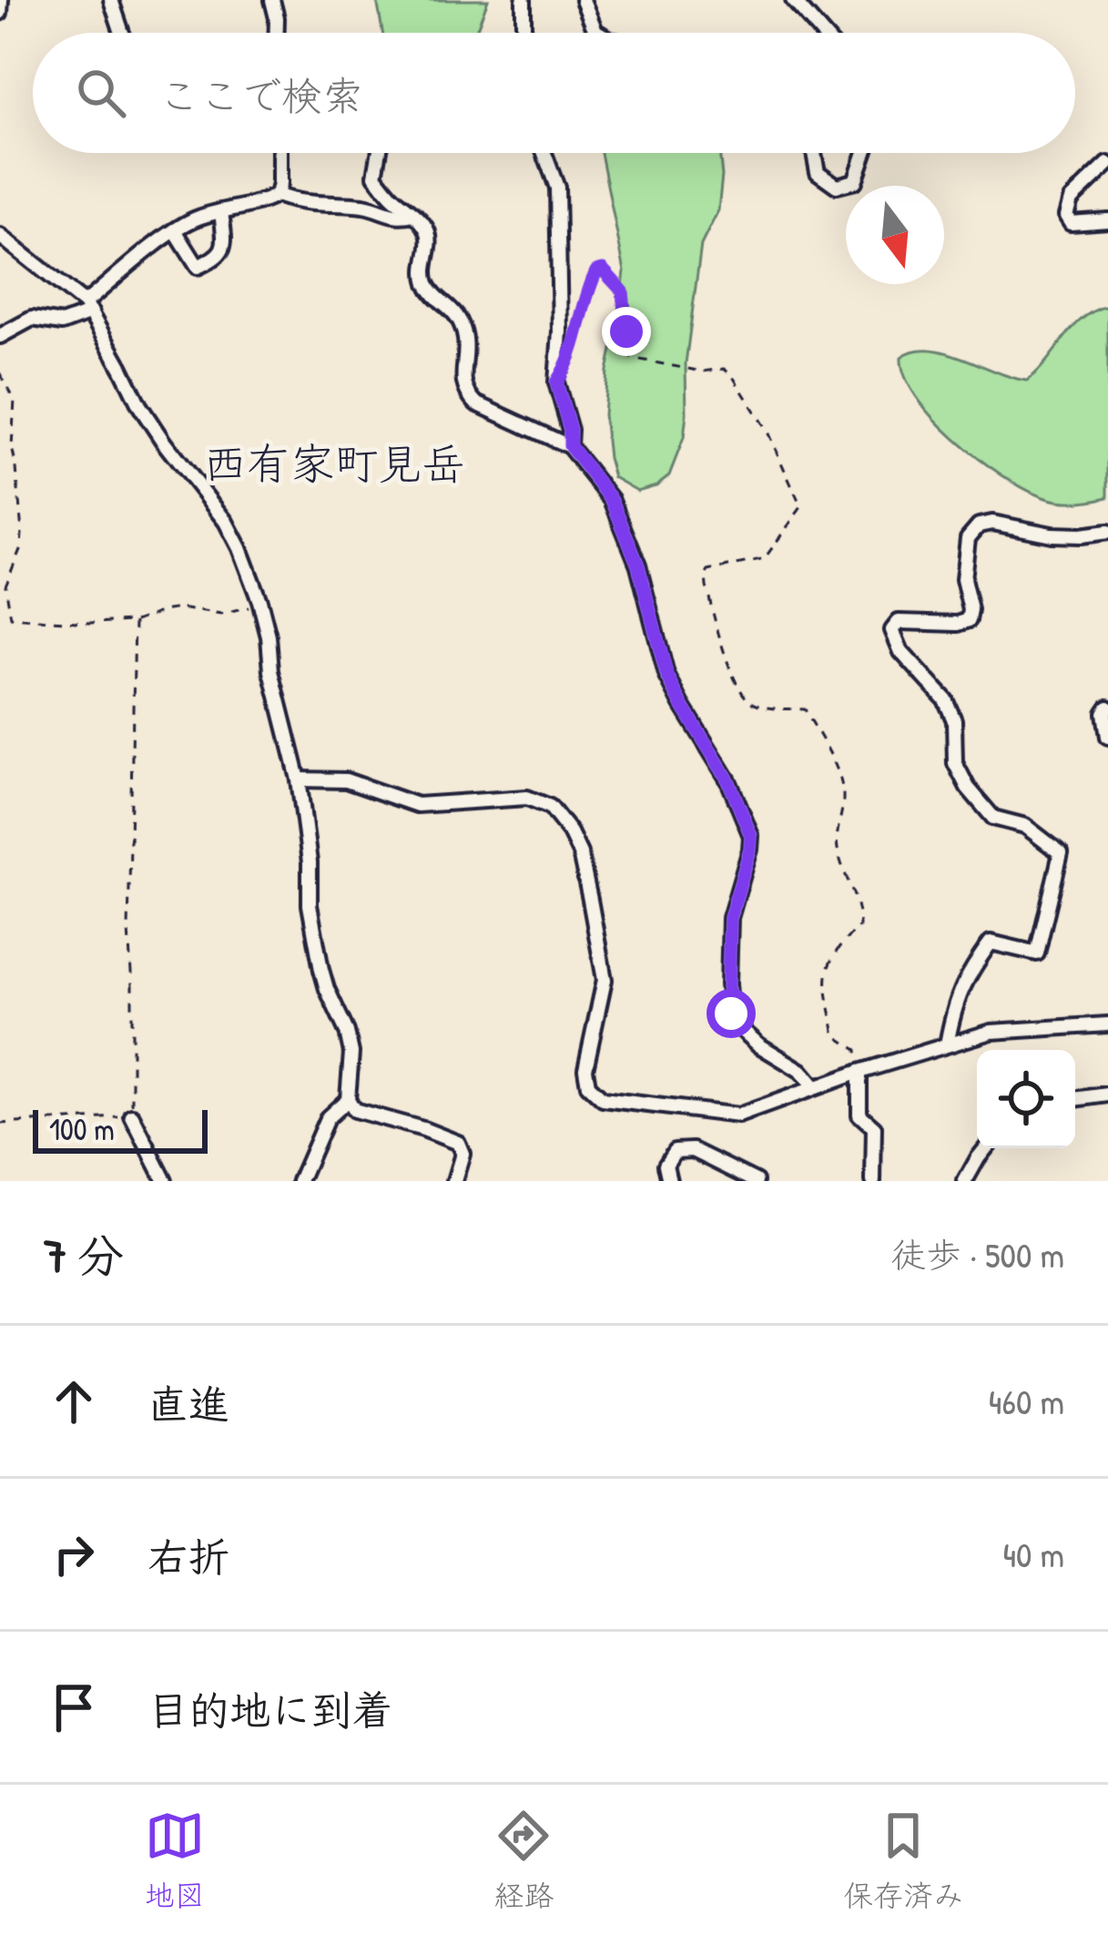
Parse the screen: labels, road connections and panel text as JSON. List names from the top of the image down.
{
  "districts": ["西有家町見岳"],
  "scale_bar": "100 m",
  "north": "bottom",
  "page": {
    "search": "ここで検索",
    "scale": "100 m",
    "heading": ["7 分", "徒歩 · 500 m"],
    "list": [
      ["直進", "460 m"],
      ["右折", "40 m"],
      "目的地に到着"
    ],
    "nav": ["地図", "経路", "保存済み"]
  }
}
